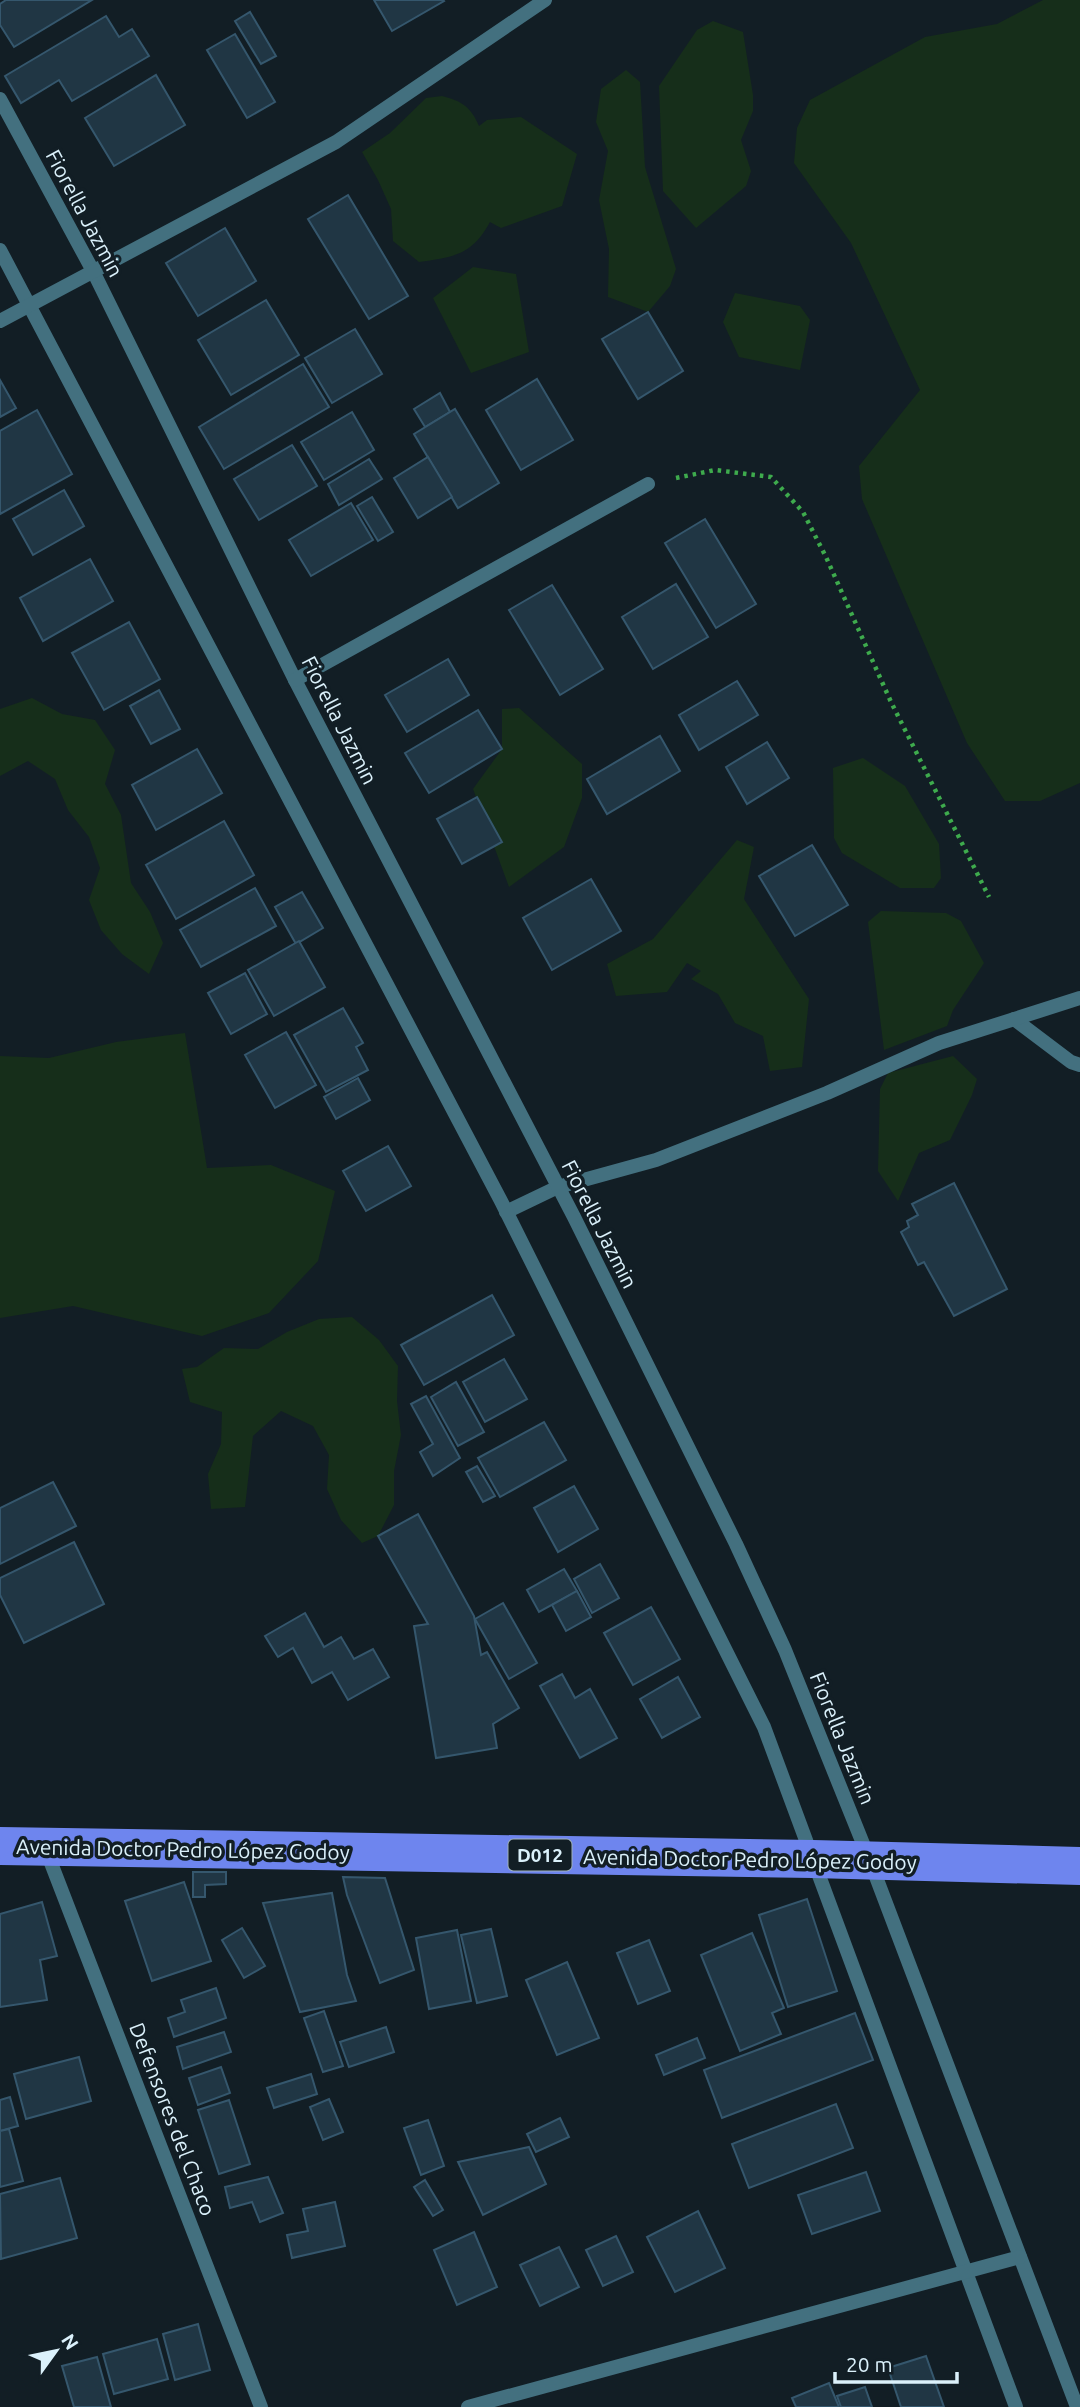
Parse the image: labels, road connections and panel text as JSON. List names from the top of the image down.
{
  "streets": {
    "main road": ["Avenida Doctor Pedro López Godoy", "D012"],
    "street": ["Fiorella Jazmin", "Defensores del Chaco"]
  },
  "crossings": [
    ["Fiorella Jazmin", "Avenida Doctor Pedro López Godoy"],
    ["Avenida Doctor Pedro López Godoy", "Defensores del Chaco"]
  ],
  "scale_bar": "20 m",
  "north": "top right"
}
